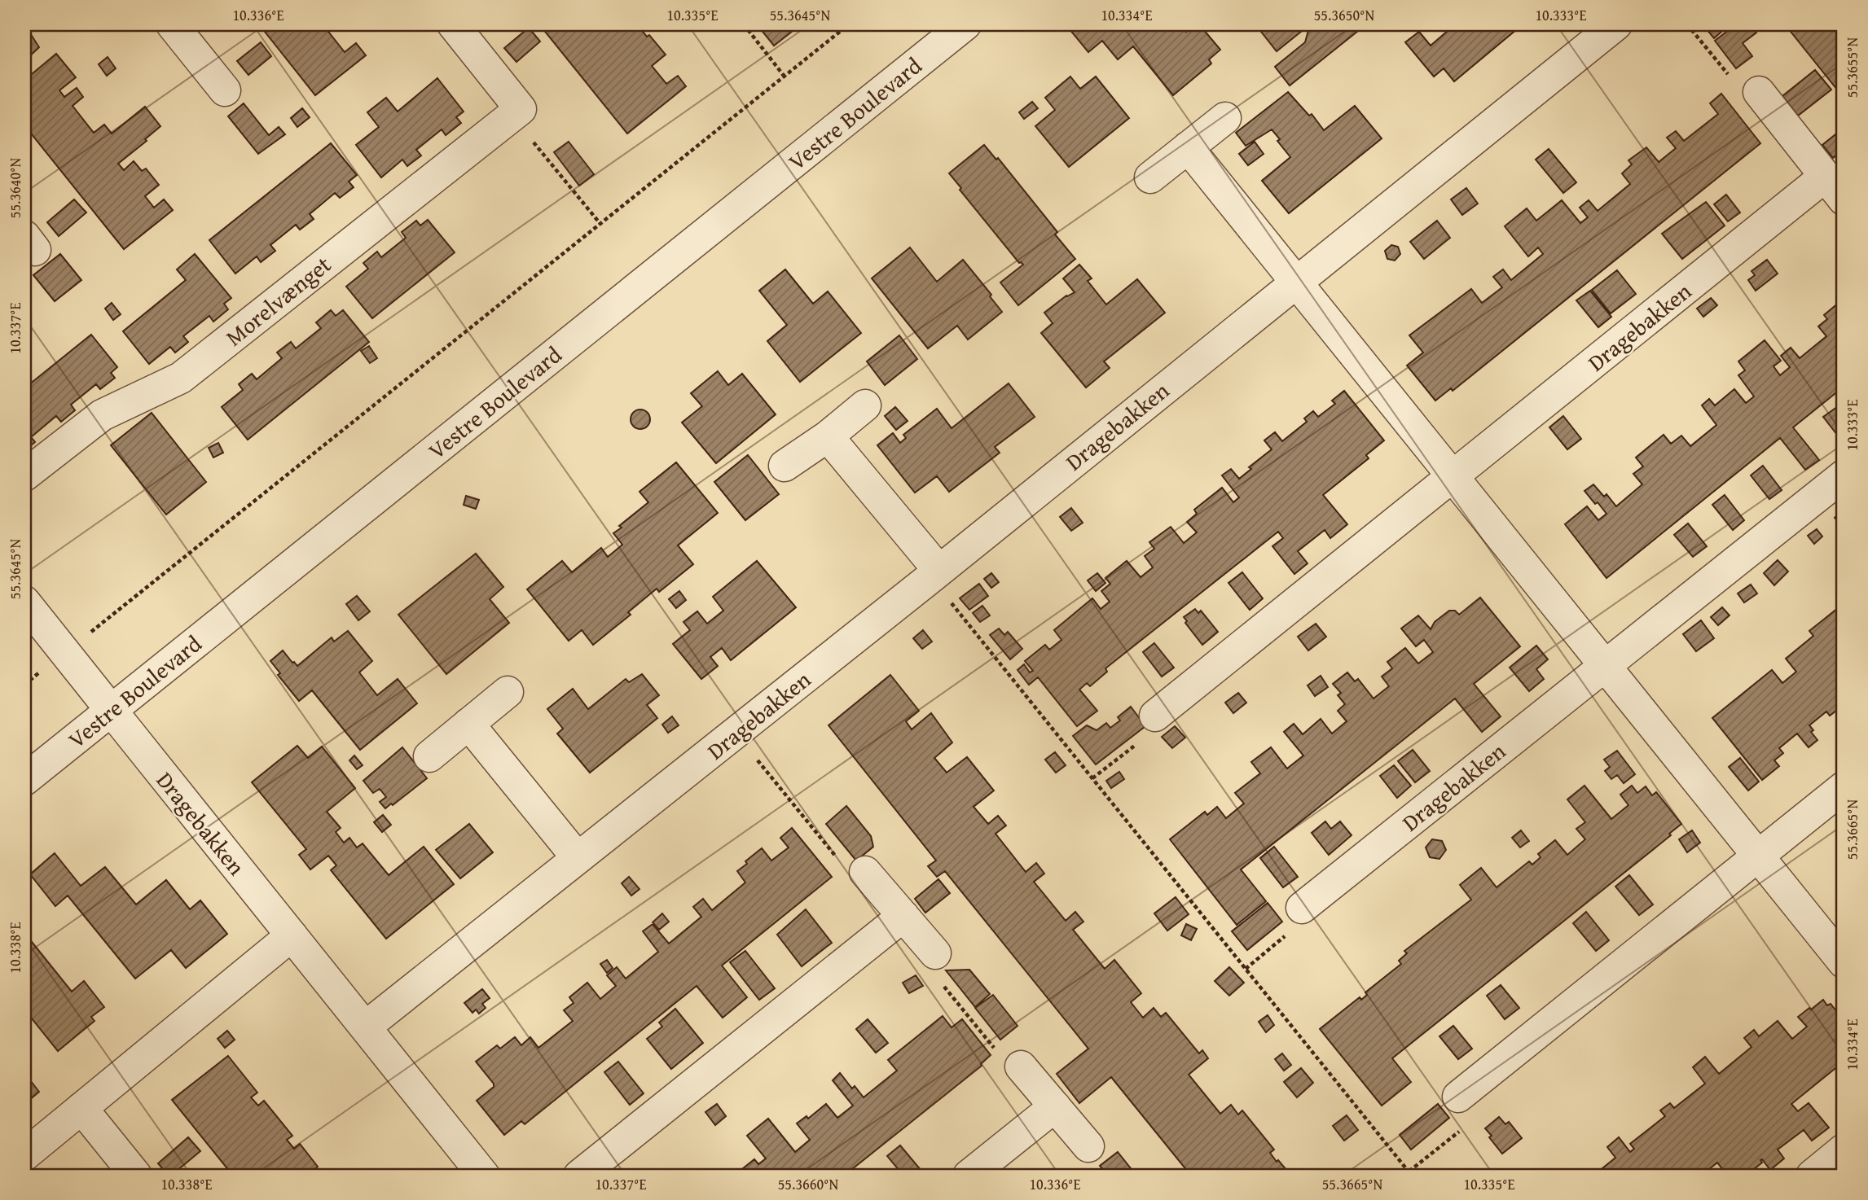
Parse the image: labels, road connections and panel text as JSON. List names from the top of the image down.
{
  "streets": {
    "street": ["Vestre Boulevard", "Morelvænget", "Dragebakken"]
  },
  "crossings": [
    ["Vestre Boulevard", "Dragebakken"]
  ],
  "coordinates": [
    "10.336°E",
    "10.335°E",
    "55.3645°N",
    "10.334°E",
    "55.3650°N",
    "10.333°E",
    "55.3655°N",
    "55.3640°N",
    "10.337°E",
    "55.3665°N",
    "10.338°E",
    "55.3660°N"
  ]
}
